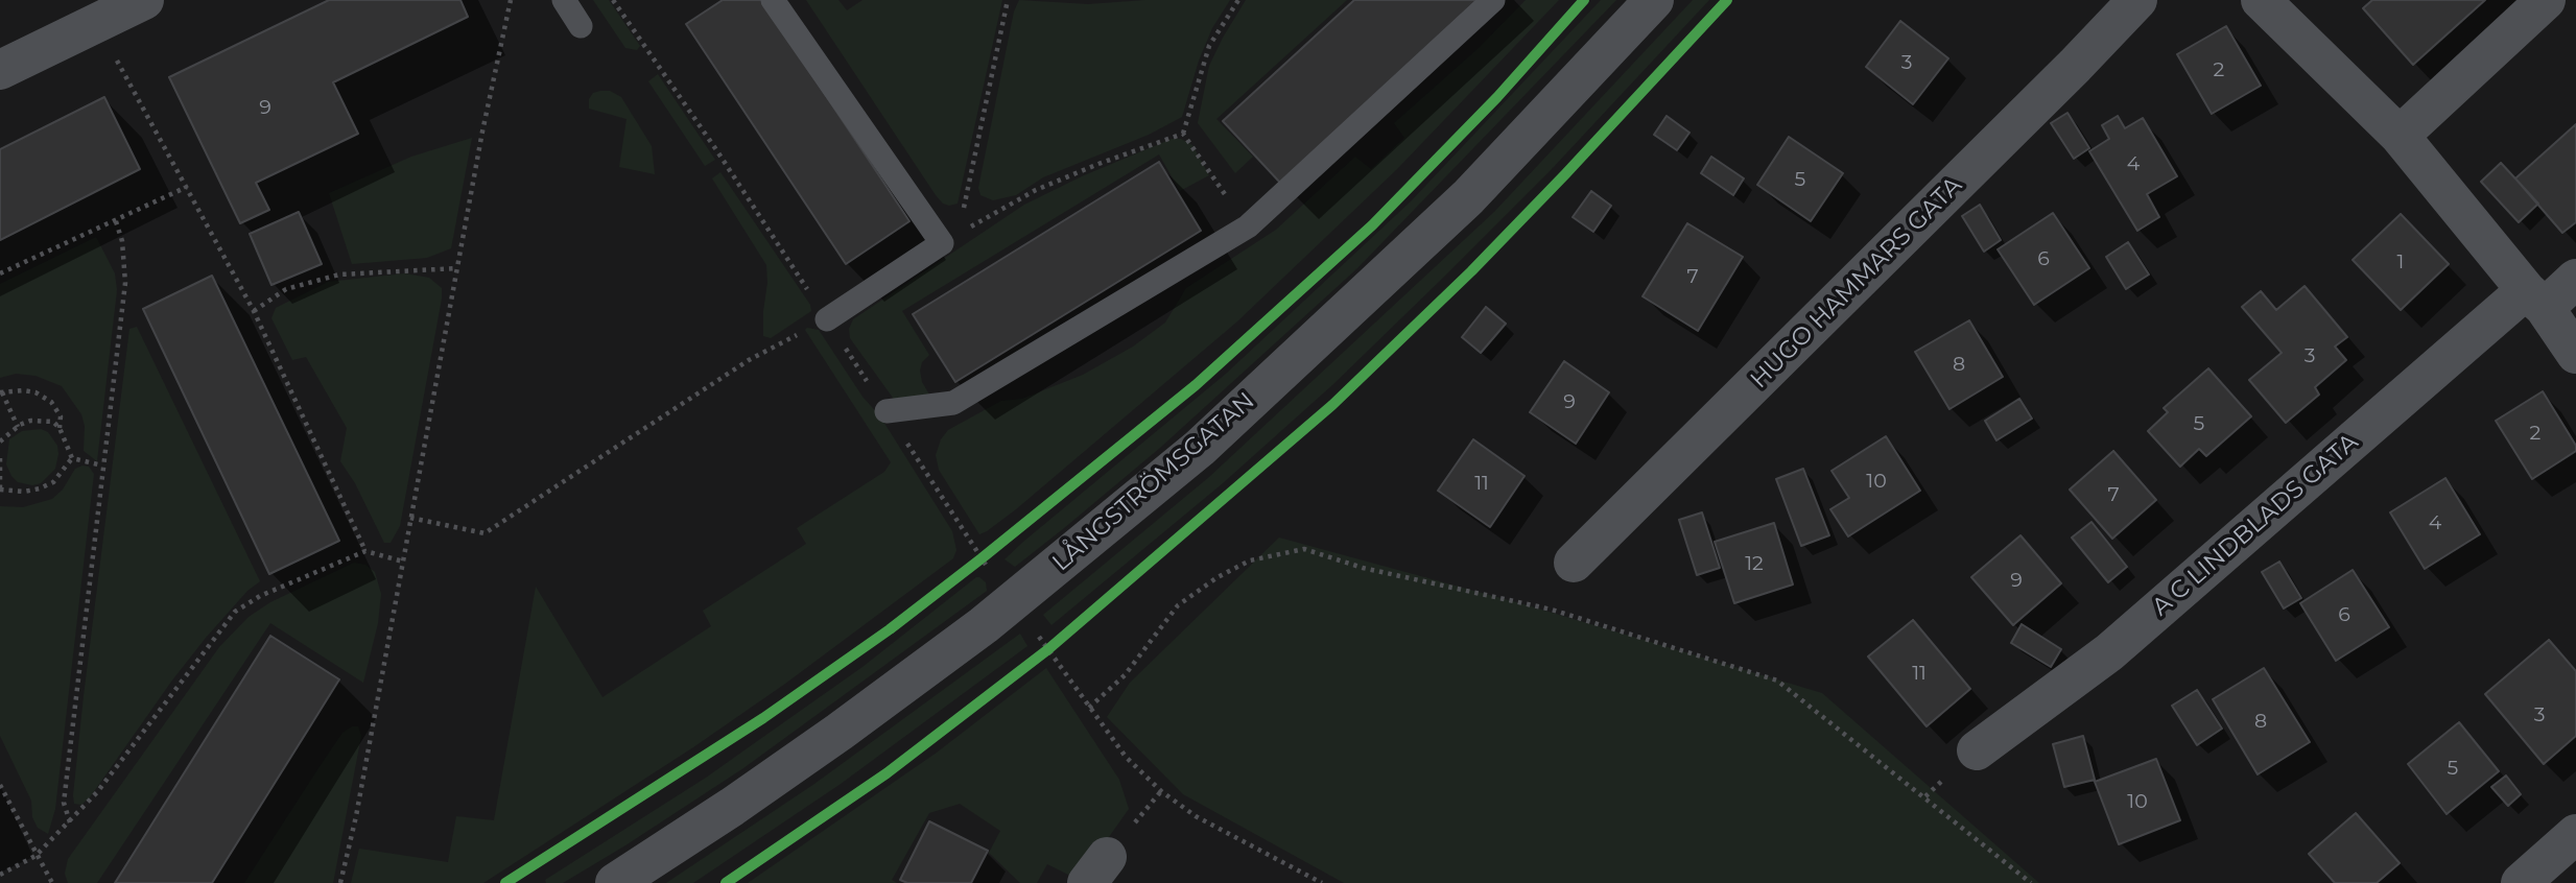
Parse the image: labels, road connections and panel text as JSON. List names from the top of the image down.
{
  "streets": {
    "street": ["HUGO HAMMARS GATA", "LÅNGSTRÖMSGATAN", "A C LINDBLADS GATA"]
  },
  "house_numbers": [
    "3",
    "2",
    "9",
    "4",
    "5",
    "6",
    "1",
    "7",
    "3",
    "8",
    "9",
    "5",
    "2",
    "10",
    "11",
    "7",
    "4",
    "12",
    "9",
    "6",
    "11",
    "3",
    "8",
    "5",
    "10"
  ]
}
